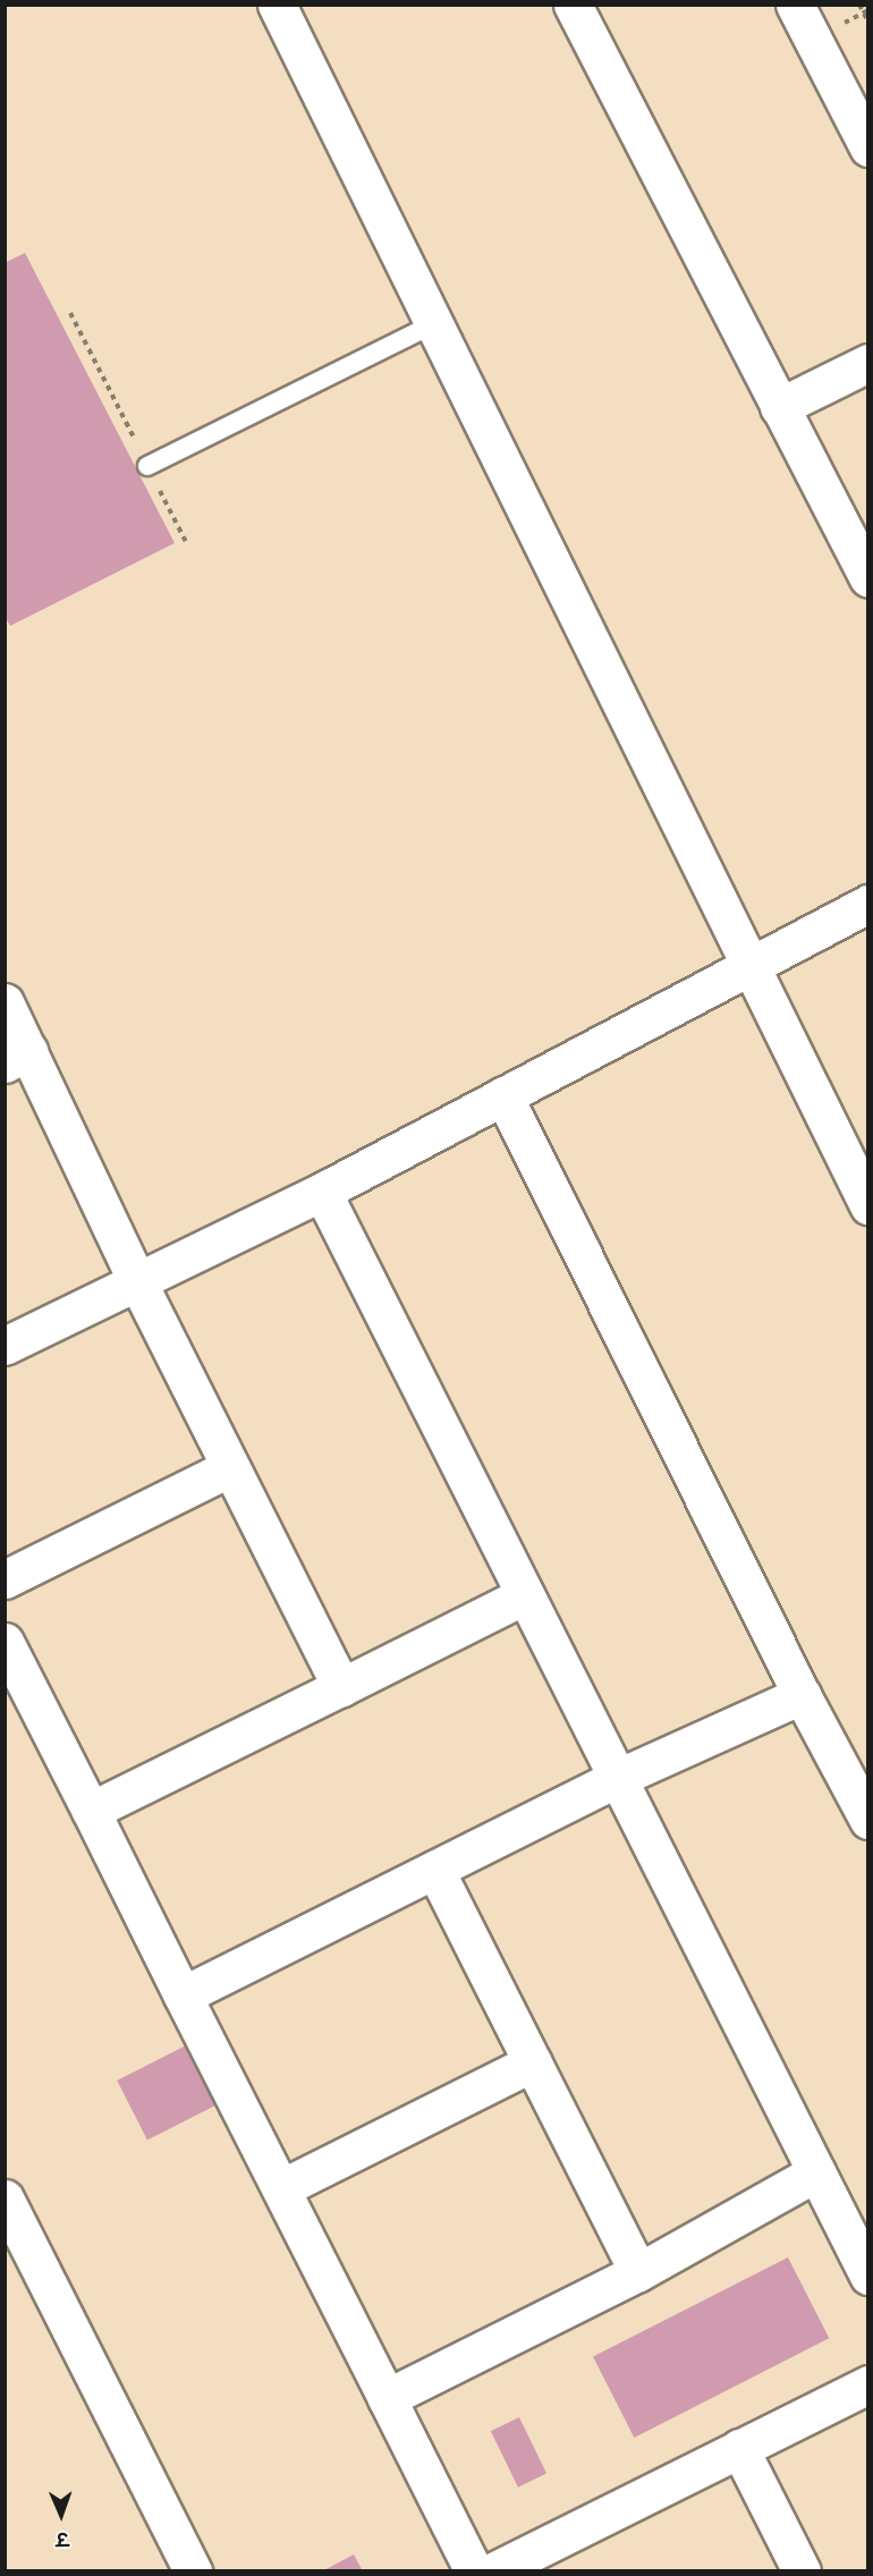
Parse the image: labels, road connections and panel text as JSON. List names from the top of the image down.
{
  "north": "bottom"
}
